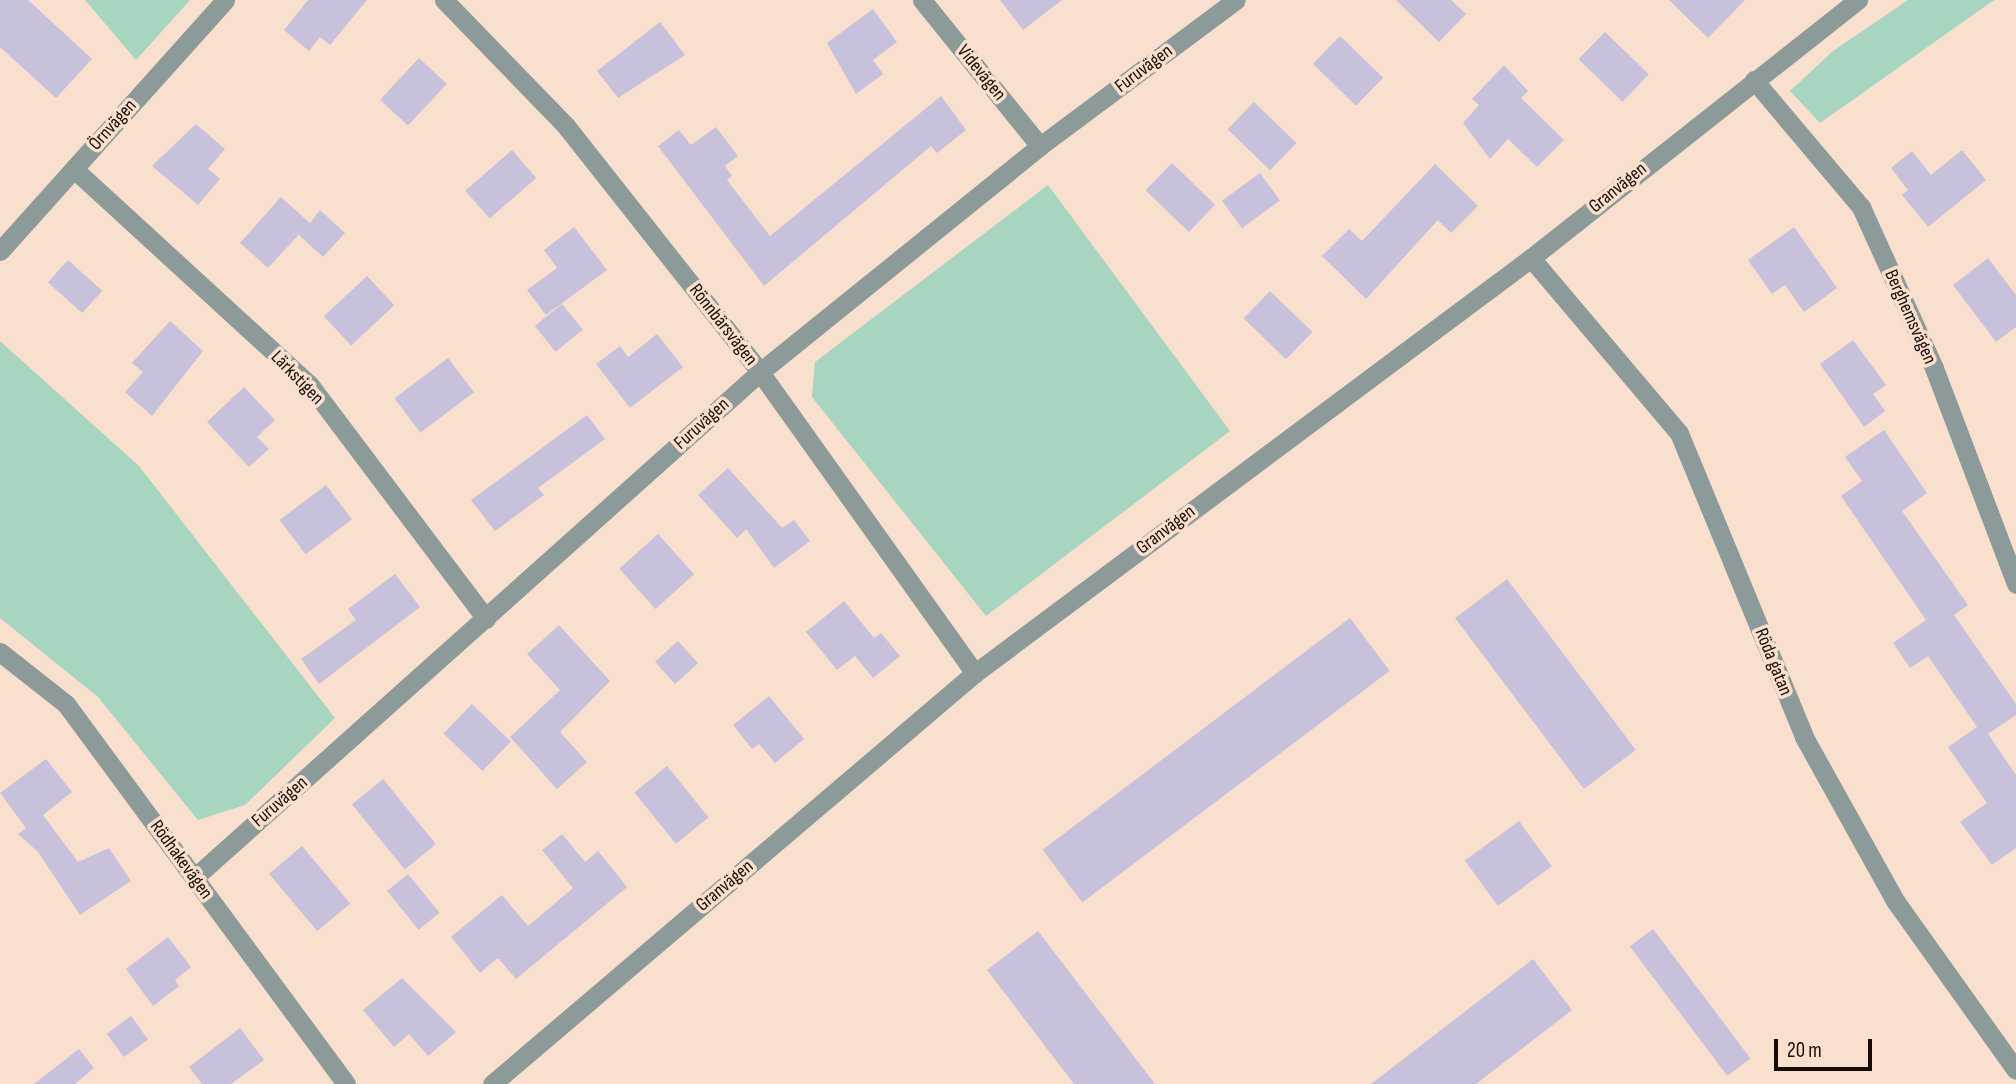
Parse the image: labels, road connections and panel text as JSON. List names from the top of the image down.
{
  "streets": {
    "street": [
      "Furuvägen",
      "Videvägen",
      "Örnvägen",
      "Granvägen",
      "Berghemsvägen",
      "Rönnbärsvägen",
      "Lärkstigen",
      "Röda gatan",
      "Rödhakevägen"
    ]
  },
  "crossings": [
    ["Furuvägen", "Videvägen"],
    ["Furuvägen", "Rönnbärsvägen"],
    ["Furuvägen", "Lärkstigen"],
    ["Furuvägen", "Rödhakevägen"],
    ["Örnvägen", "Lärkstigen"],
    ["Granvägen", "Berghemsvägen"],
    ["Granvägen", "Rönnbärsvägen"],
    ["Granvägen", "Röda gatan"]
  ],
  "scale_bar": "20 m"
}
